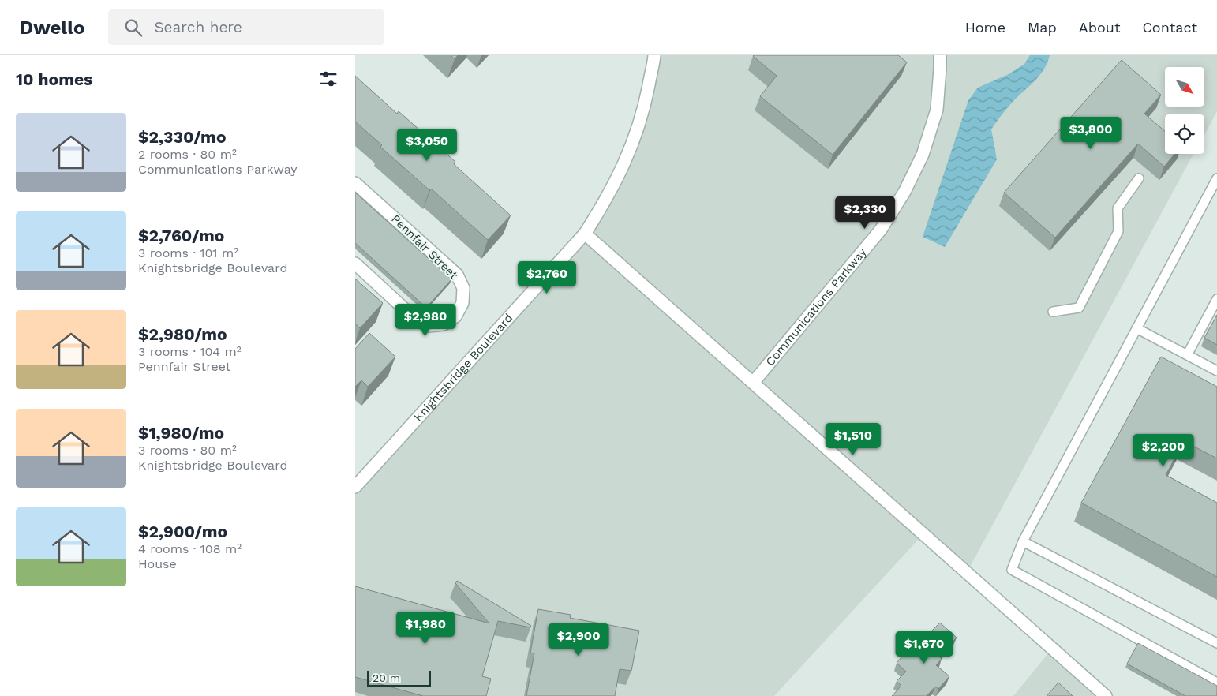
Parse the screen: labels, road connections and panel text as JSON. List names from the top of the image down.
{
  "streets": {
    "street": ["Pennfair Street", "Communications Parkway", "Knightsbridge Boulevard"]
  },
  "scale_bar": "20 m",
  "north": "bottom right",
  "page": {
    "header": "Dwello",
    "search": "Search here",
    "nav": [
      "Home",
      "Map",
      "About",
      "Contact"
    ],
    "heading": "10 homes",
    "list": [
      {
        "name": "$2,330/mo",
        "note": "2 rooms · 80 m² · Communications Parkway"
      },
      {
        "name": "$2,760/mo",
        "note": "3 rooms · 101 m² · Knightsbridge Boulevard"
      },
      {
        "name": "$2,980/mo",
        "note": "3 rooms · 104 m² · Pennfair Street"
      },
      {
        "name": "$1,980/mo",
        "note": "3 rooms · 80 m² · Knightsbridge Boulevard"
      },
      {
        "name": "$2,900/mo",
        "note": "4 rooms · 108 m² · House"
      }
    ],
    "price": [
      "$3,800",
      "$3,050",
      "$2,330",
      "$2,760",
      "$2,980",
      "$1,510",
      "$2,200",
      "$1,980",
      "$2,900",
      "$1,670"
    ],
    "scale": "20 m"
  }
}
